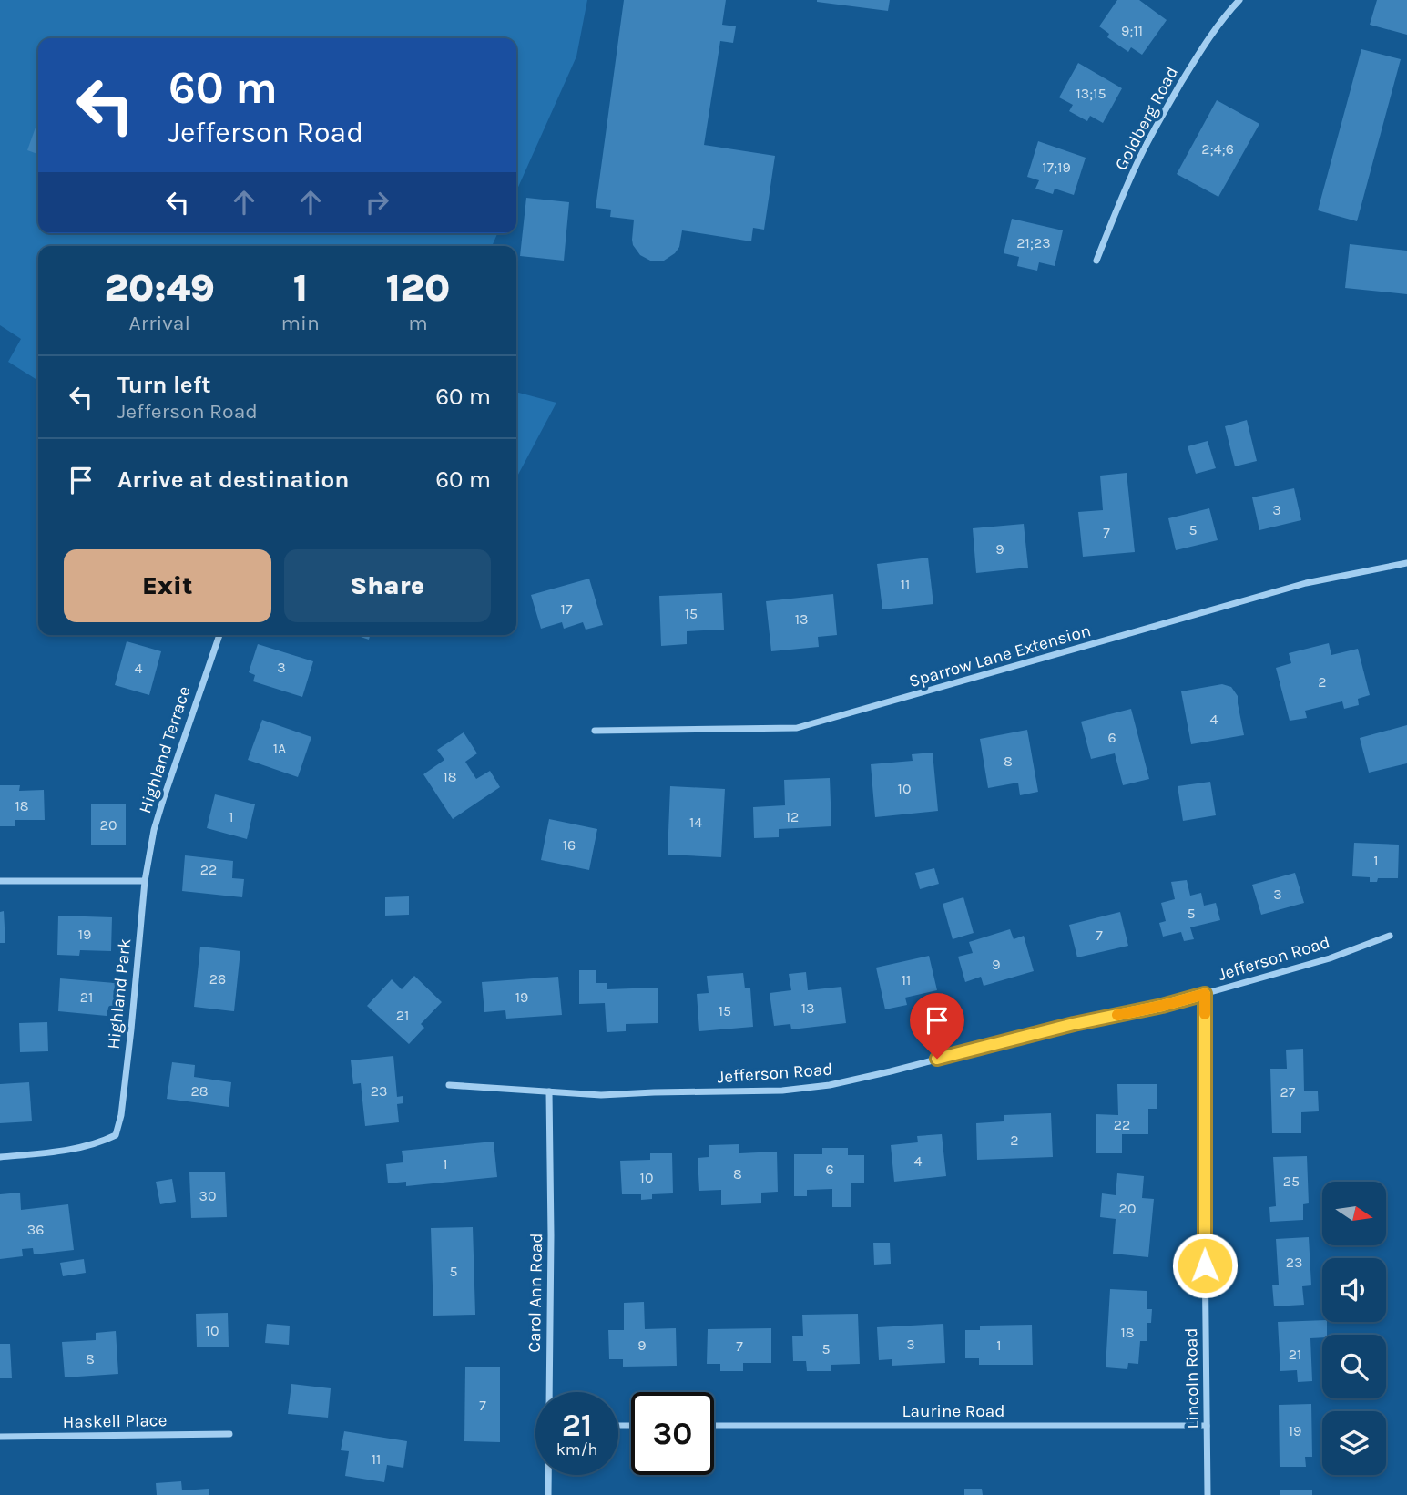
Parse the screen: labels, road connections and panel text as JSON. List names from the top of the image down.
{
  "streets": {
    "street": [
      "Goldberg Road",
      "Sparrow Lane Extension",
      "Highland Terrace",
      "Jefferson Road",
      "Highland Park",
      "Carol Ann Road",
      "Lincoln Road",
      "Laurine Road",
      "Haskell Place"
    ]
  },
  "crossings": [
    ["Highland Terrace", "Highland Park"],
    ["Jefferson Road", "Carol Ann Road"],
    ["Jefferson Road", "Lincoln Road"],
    ["Lincoln Road", "Laurine Road"]
  ],
  "house_numbers": [
    "9;11",
    "13;15",
    "2;4;6",
    "17;19",
    "21;23",
    "3",
    "5",
    "7",
    "9",
    "11",
    "17",
    "15",
    "13",
    "3",
    "4",
    "2",
    "4",
    "6",
    "1A",
    "8",
    "18",
    "10",
    "18",
    "1",
    "12",
    "14",
    "20",
    "16",
    "1",
    "22",
    "3",
    "5",
    "19",
    "7",
    "9",
    "26",
    "11",
    "21",
    "19",
    "13",
    "15",
    "21",
    "28",
    "23",
    "27",
    "22",
    "2",
    "4",
    "1",
    "6",
    "8",
    "10",
    "25",
    "30",
    "20",
    "36",
    "23",
    "5",
    "10",
    "18",
    "3",
    "9",
    "1",
    "7",
    "5",
    "21",
    "8",
    "7",
    "19",
    "11"
  ],
  "north": "right",
  "page": {
    "turn": ["60 m", "Jefferson Road"],
    "eta": [
      "20:49",
      "Arrival",
      "1",
      "min",
      "120",
      "m"
    ],
    "list": [
      {
        "name": "Turn left",
        "note": "Jefferson Road",
        "value": "60 m"
      },
      {
        "name": "Arrive at destination",
        "value": "60 m"
      }
    ],
    "buttons": ["Exit", "Share"],
    "speed": "21 km/h",
    "limit": "30"
  }
}
